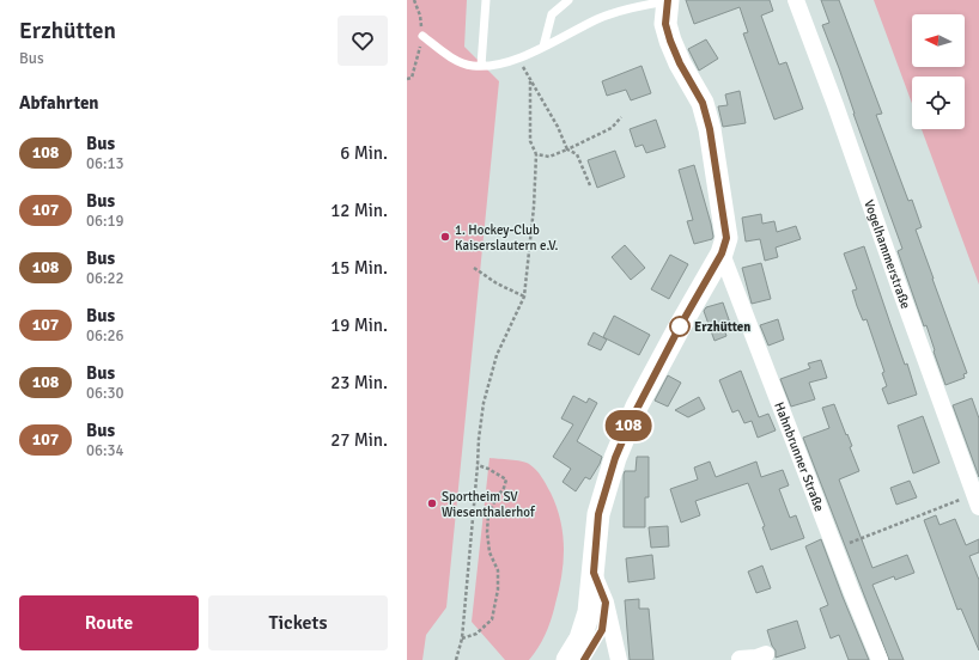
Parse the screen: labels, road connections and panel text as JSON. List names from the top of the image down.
{
  "streets": {
    "street": ["Vogelhammerstraße", "Hahnbrunner Straße"]
  },
  "places": ["1. Hockey-Club Kaiserslautern e.V.", "Erzhütten", "Sportheim SV Wiesenthalerhof"],
  "lines": ["bus line 108"],
  "north": "left",
  "page": {
    "heading": [
      ["Erzhütten", "Bus"],
      "Abfahrten"
    ],
    "on_map": "108",
    "list": [
      {
        "mark": "108",
        "name": "Bus",
        "note": "06:13",
        "value": "6 Min."
      },
      {
        "mark": "107",
        "name": "Bus",
        "note": "06:19",
        "value": "12 Min."
      },
      {
        "mark": "108",
        "name": "Bus",
        "note": "06:22",
        "value": "15 Min."
      },
      {
        "mark": "107",
        "name": "Bus",
        "note": "06:26",
        "value": "19 Min."
      },
      {
        "mark": "108",
        "name": "Bus",
        "note": "06:30",
        "value": "23 Min."
      },
      {
        "mark": "107",
        "name": "Bus",
        "note": "06:34",
        "value": "27 Min."
      }
    ],
    "buttons": ["Route", "Tickets"]
  }
}
